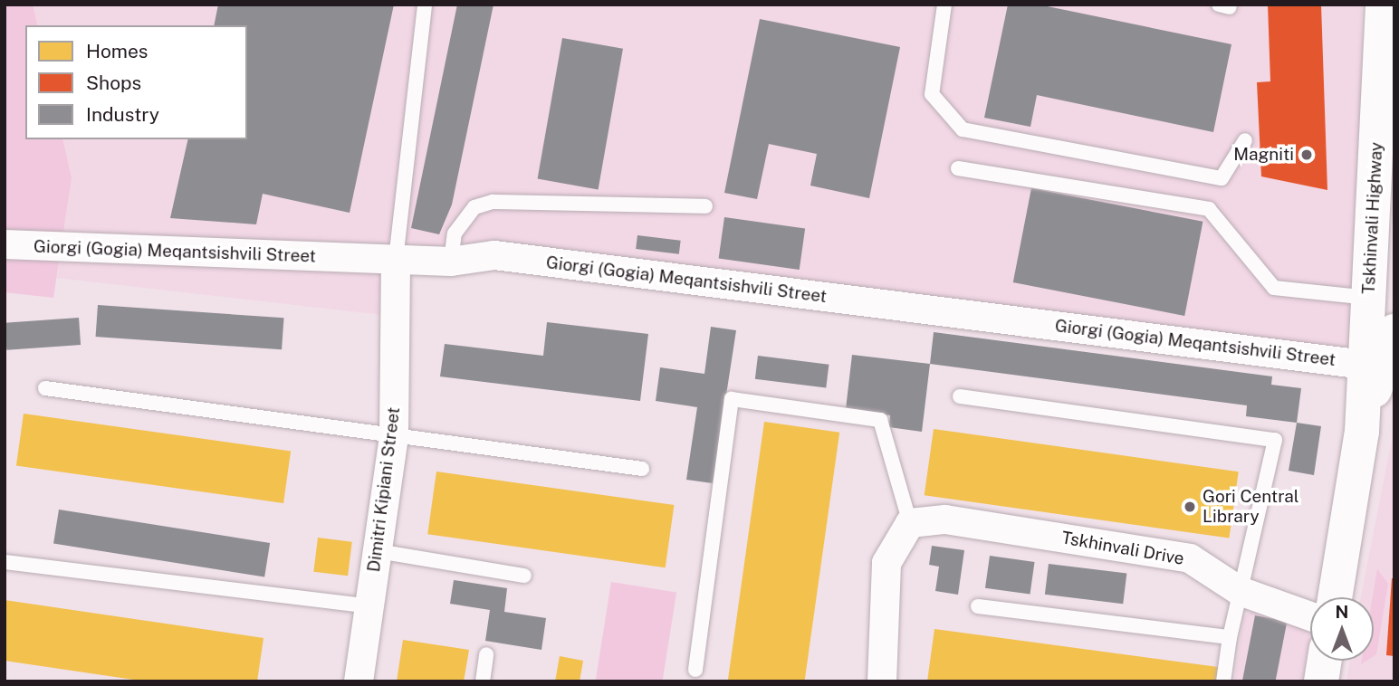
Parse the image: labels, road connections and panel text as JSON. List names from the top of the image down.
{
  "streets": {
    "main road": ["Tskhinvali Highway"],
    "street": ["Giorgi (Gogia) Meqantsishvili Street", "Dimitri Kipiani Street", "Tskhinvali Drive"]
  },
  "crossings": [
    ["Tskhinvali Highway", "Giorgi (Gogia) Meqantsishvili Street"],
    ["Giorgi (Gogia) Meqantsishvili Street", "Dimitri Kipiani Street"]
  ],
  "places": ["Magniti", "Gori Central Library"],
  "legend": ["Homes", "Shops", "Industry"],
  "north": "top"
}
